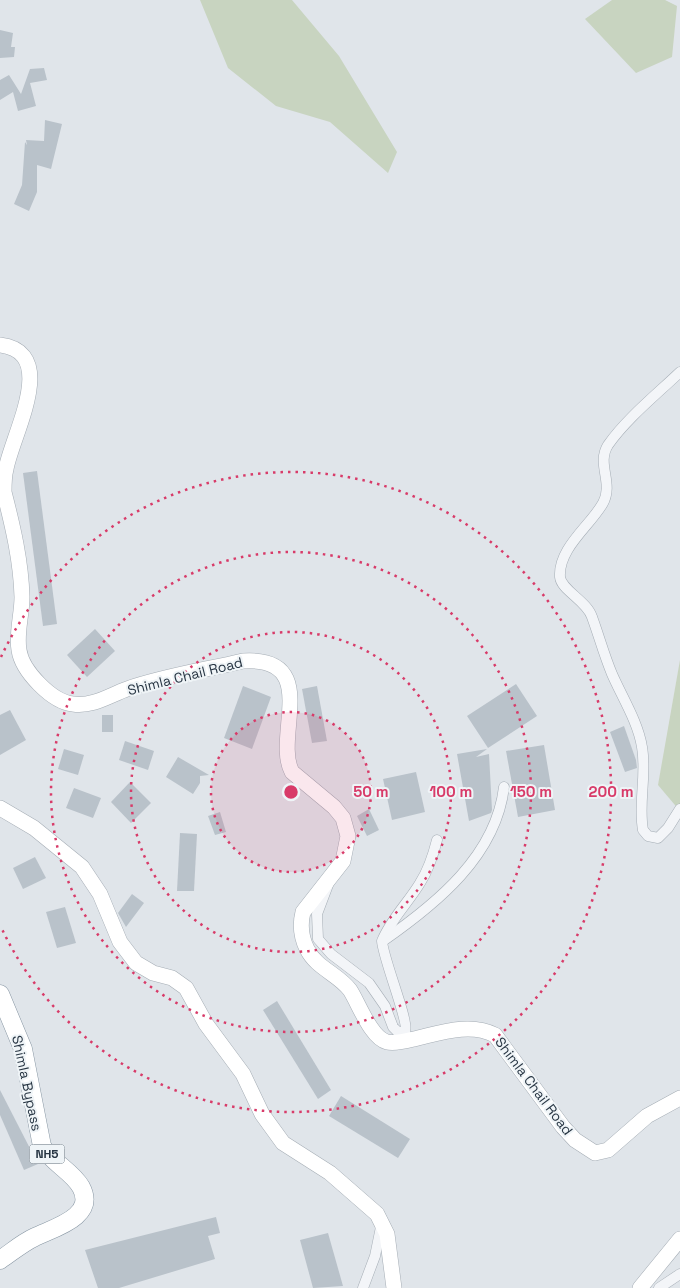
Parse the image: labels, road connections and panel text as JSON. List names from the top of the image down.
{
  "streets": {
    "highway": ["Shimla Bypass", "NH5"],
    "main road": ["Shimla Chail Road"]
  },
  "rings": [
    "50 m",
    "100 m",
    "150 m",
    "200 m"
  ]
}
